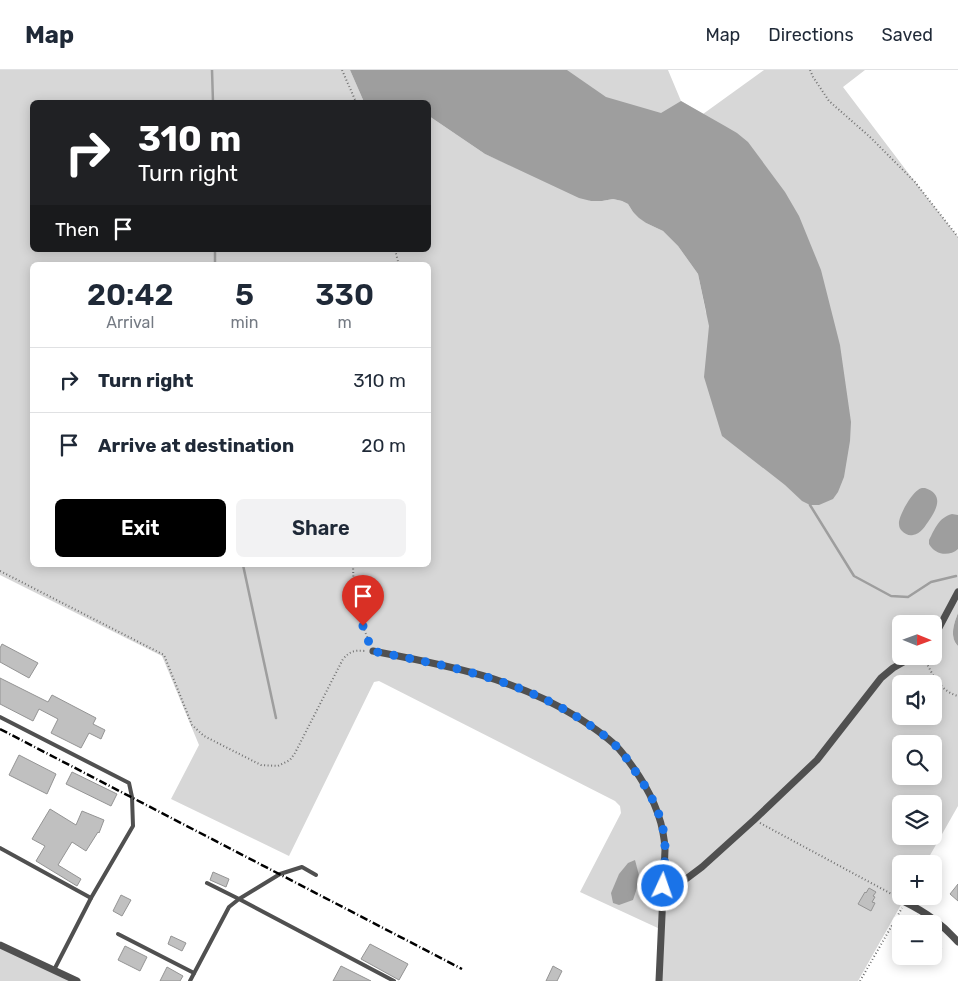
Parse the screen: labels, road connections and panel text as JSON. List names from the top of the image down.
{
  "north": "right",
  "page": {
    "header": "Map",
    "nav": ["Map", "Directions", "Saved"],
    "turn": ["310 m", "Turn right"],
    "then": "Then",
    "eta": [
      "20:42",
      "Arrival",
      "5",
      "min",
      "330",
      "m"
    ],
    "list": [
      {
        "name": "Turn right",
        "value": "310 m"
      },
      {
        "name": "Arrive at destination",
        "value": "20 m"
      }
    ],
    "buttons": ["Exit", "Share"],
    "map_buttons": ["+", "−"]
  }
}
